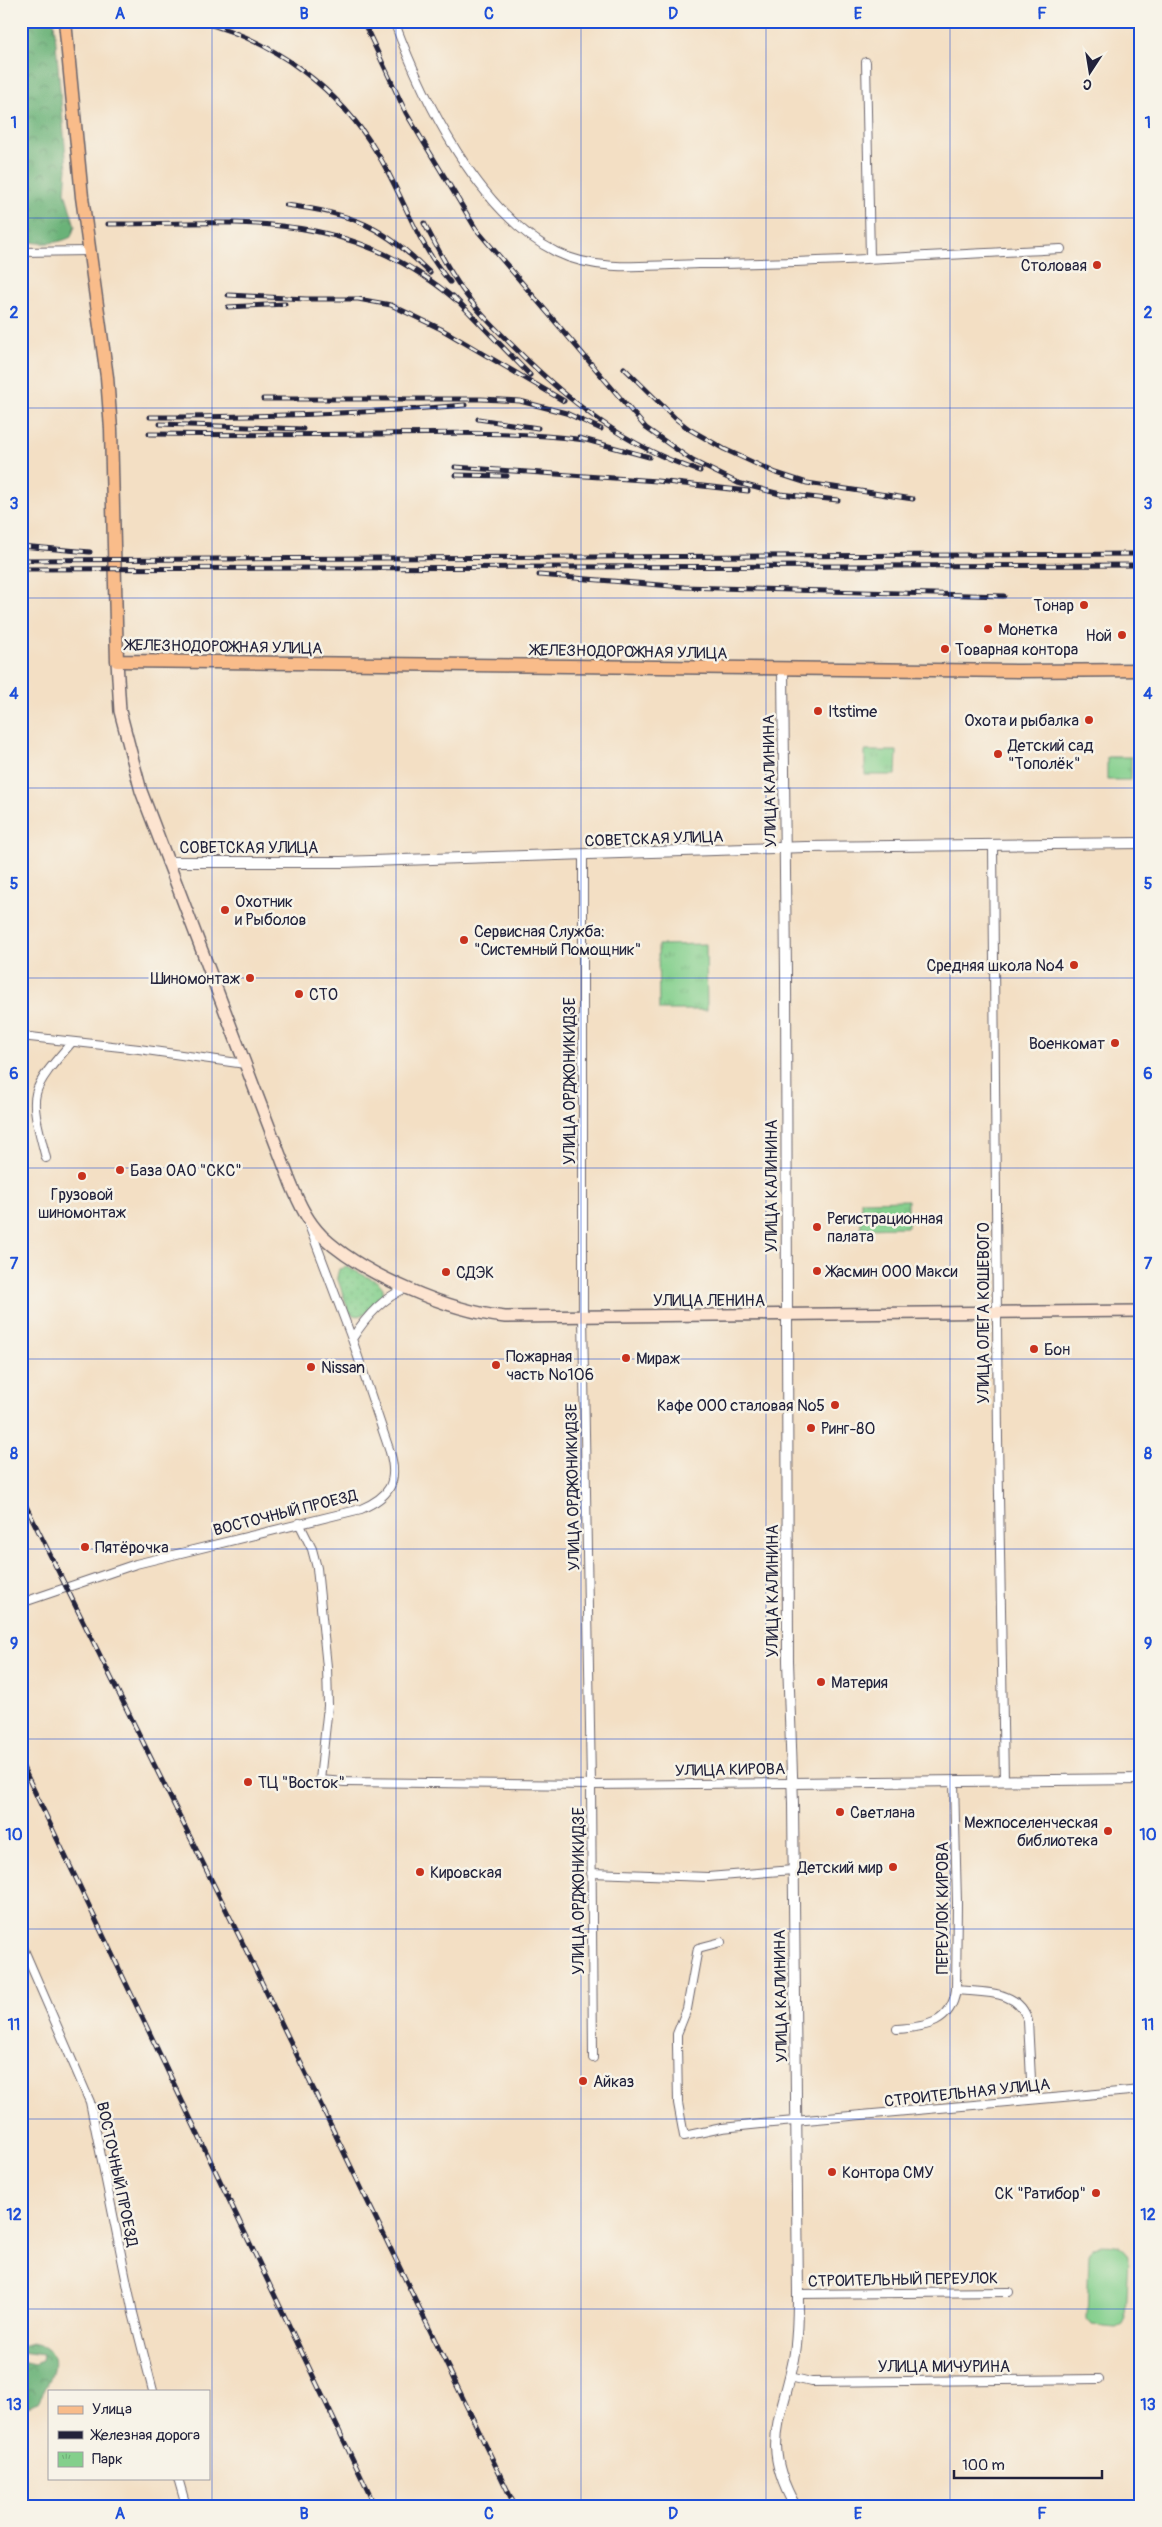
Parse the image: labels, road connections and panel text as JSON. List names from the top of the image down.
{
  "streets": {
    "main road": ["ЖЕЛЕЗНОДОРОЖНАЯ УЛИЦА", "УЛИЦА ЛЕНИНА"],
    "street": [
      "УЛИЦА КАЛИНИНА",
      "СОВЕТСКАЯ УЛИЦА",
      "УЛИЦА ОРДЖОНИКИДЗЕ",
      "УЛИЦА ОЛЕГА КОШЕВОГО",
      "ВОСТОЧНЫЙ ПРОЕЗД",
      "УЛИЦА КИРОВА",
      "ПЕРЕУЛОК КИРОВА",
      "СТРОИТЕЛЬНАЯ УЛИЦА",
      "СТРОИТЕЛЬНЫЙ ПЕРЕУЛОК",
      "УЛИЦА МИЧУРИНА"
    ]
  },
  "crossings": [
    ["ЖЕЛЕЗНОДОРОЖНАЯ УЛИЦА", "УЛИЦА КАЛИНИНА"],
    ["ЖЕЛЕЗНОДОРОЖНАЯ УЛИЦА", "УЛИЦА ЛЕНИНА"],
    ["УЛИЦА КАЛИНИНА", "СОВЕТСКАЯ УЛИЦА"],
    ["УЛИЦА КАЛИНИНА", "УЛИЦА ЛЕНИНА"],
    ["УЛИЦА КАЛИНИНА", "УЛИЦА КИРОВА"],
    ["УЛИЦА КАЛИНИНА", "СТРОИТЕЛЬНАЯ УЛИЦА"],
    ["УЛИЦА КАЛИНИНА", "СТРОИТЕЛЬНЫЙ ПЕРЕУЛОК"],
    ["УЛИЦА КАЛИНИНА", "УЛИЦА МИЧУРИНА"],
    ["СОВЕТСКАЯ УЛИЦА", "УЛИЦА ОРДЖОНИКИДЗЕ"],
    ["СОВЕТСКАЯ УЛИЦА", "УЛИЦА ЛЕНИНА"],
    ["СОВЕТСКАЯ УЛИЦА", "УЛИЦА ОЛЕГА КОШЕВОГО"],
    ["УЛИЦА ОРДЖОНИКИДЗЕ", "УЛИЦА ЛЕНИНА"],
    ["УЛИЦА ОРДЖОНИКИДЗЕ", "УЛИЦА КИРОВА"],
    ["УЛИЦА ЛЕНИНА", "УЛИЦА ОЛЕГА КОШЕВОГО"],
    ["УЛИЦА ЛЕНИНА", "ВОСТОЧНЫЙ ПРОЕЗД"],
    ["УЛИЦА ОЛЕГА КОШЕВОГО", "УЛИЦА КИРОВА"],
    ["ВОСТОЧНЫЙ ПРОЕЗД", "УЛИЦА КИРОВА"],
    ["УЛИЦА КИРОВА", "ПЕРЕУЛОК КИРОВА"],
    ["ПЕРЕУЛОК КИРОВА", "СТРОИТЕЛЬНАЯ УЛИЦА"]
  ],
  "places": [
    "Столовая",
    "Тонар",
    "Монетка",
    "Ной",
    "Товарная контора",
    "Itstime",
    "Охота и рыбалка",
    "Детский сад \"Тополёк\"",
    "Охотник и Рыболов",
    "Сервисная Служба: \"Системный Помощник\"",
    "Средняя школа №4",
    "Шиномонтаж",
    "СТО",
    "Военкомат",
    "База ОАО \"СКС\"",
    "Грузовой шиномонтаж",
    "Регистрационная палата",
    "Жасмин ООО Макси",
    "СДЭК",
    "Бон",
    "Мираж",
    "Пожарная часть №106",
    "Nissan",
    "Кафе ООО сталовая №5",
    "Ринг-80",
    "Пятёрочка",
    "Материя",
    "ТЦ \"Восток\"",
    "Светлана",
    "Межпоселенческая библиотека",
    "Детский мир",
    "Кировская",
    "Айказ",
    "Контора СМУ",
    "СК \"Ратибор\""
  ],
  "legend": ["Улица", "Железная дорога", "Парк"],
  "scale_bar": "100 m",
  "north": "bottom",
  "grid": {
    "columns": [
      "A",
      "B",
      "C",
      "D",
      "E",
      "F"
    ],
    "rows": [
      "1",
      "2",
      "3",
      "4",
      "5",
      "6",
      "7",
      "8",
      "9",
      "10",
      "11",
      "12",
      "13"
    ]
  }
}
